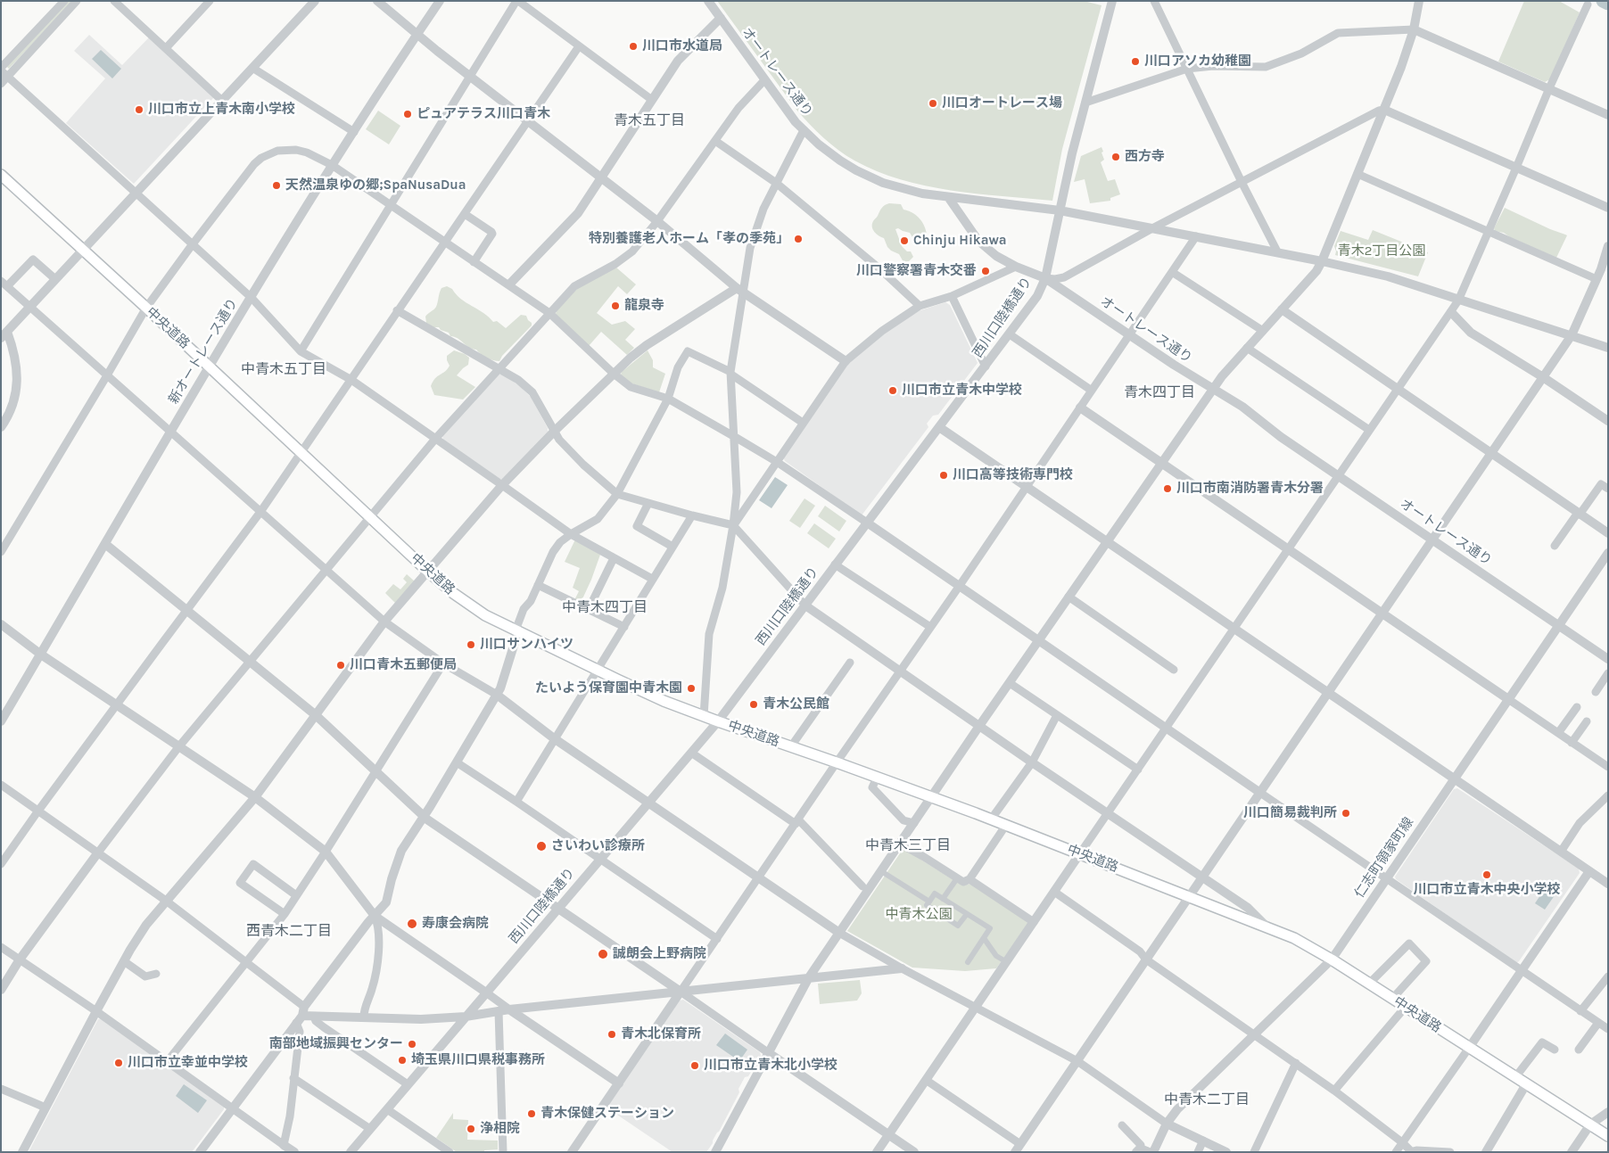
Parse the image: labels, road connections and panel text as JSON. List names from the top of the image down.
{
  "streets": {
    "main road": ["中央道路"],
    "street": [
      "オートレース通り",
      "西川口陸橋通り",
      "新オートレース通り",
      "仁志町領家町線"
    ]
  },
  "crossings": [
    ["オートレース通り", "西川口陸橋通り"],
    ["オートレース通り", "仁志町領家町線"],
    ["西川口陸橋通り", "中央道路"],
    ["中央道路", "新オートレース通り"],
    ["中央道路", "仁志町領家町線"]
  ],
  "districts": [
    "青木五丁目",
    "中青木五丁目",
    "青木四丁目",
    "中青木四丁目",
    "中青木三丁目",
    "西青木二丁目",
    "中青木二丁目"
  ],
  "parks": ["青木2丁目公園", "中青木公園"],
  "places": [
    "川口市水道局",
    "川口アソカ幼稚園",
    "川口オートレース場",
    "川口市立上青木南小学校",
    "ピュアテラス川口青木",
    "西方寺",
    "天然温泉ゆの郷;SpaNusaDua",
    "特別養護老人ホーム「孝の季苑」",
    "Chinju Hikawa",
    "川口警察署青木交番",
    "龍泉寺",
    "川口市立青木中学校",
    "川口高等技術専門校",
    "川口市南消防署青木分署",
    "川口サンハイツ",
    "川口青木五郵便局",
    "たいよう保育園中青木園",
    "青木公民館",
    "川口簡易裁判所",
    "さいわい診療所",
    "川口市立青木中央小学校",
    "寿康会病院",
    "誠朗会上野病院",
    "青木北保育所",
    "南部地域振興センター",
    "埼玉県川口県税事務所",
    "川口市立幸並中学校",
    "川口市立青木北小学校",
    "青木保健ステーション",
    "浄相院"
  ]
}
